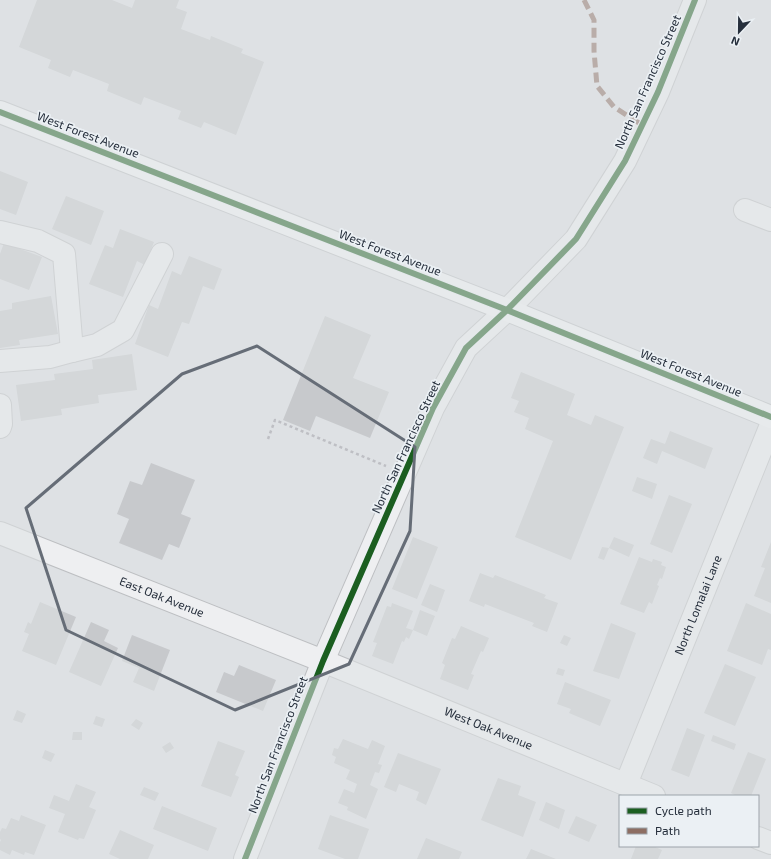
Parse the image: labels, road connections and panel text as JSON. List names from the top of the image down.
{
  "streets": {
    "main road": ["West Forest Avenue"],
    "street": [
      "North San Francisco Street",
      "East Oak Avenue",
      "North Lomalai Lane",
      "West Oak Avenue"
    ]
  },
  "crossings": [
    ["North San Francisco Street", "West Forest Avenue"],
    ["North San Francisco Street", "East Oak Avenue"],
    ["North San Francisco Street", "West Oak Avenue"],
    ["East Oak Avenue", "West Oak Avenue"],
    ["North Lomalai Lane", "West Oak Avenue"]
  ],
  "legend": ["Cycle path", "Path"],
  "north": "bottom"
}
